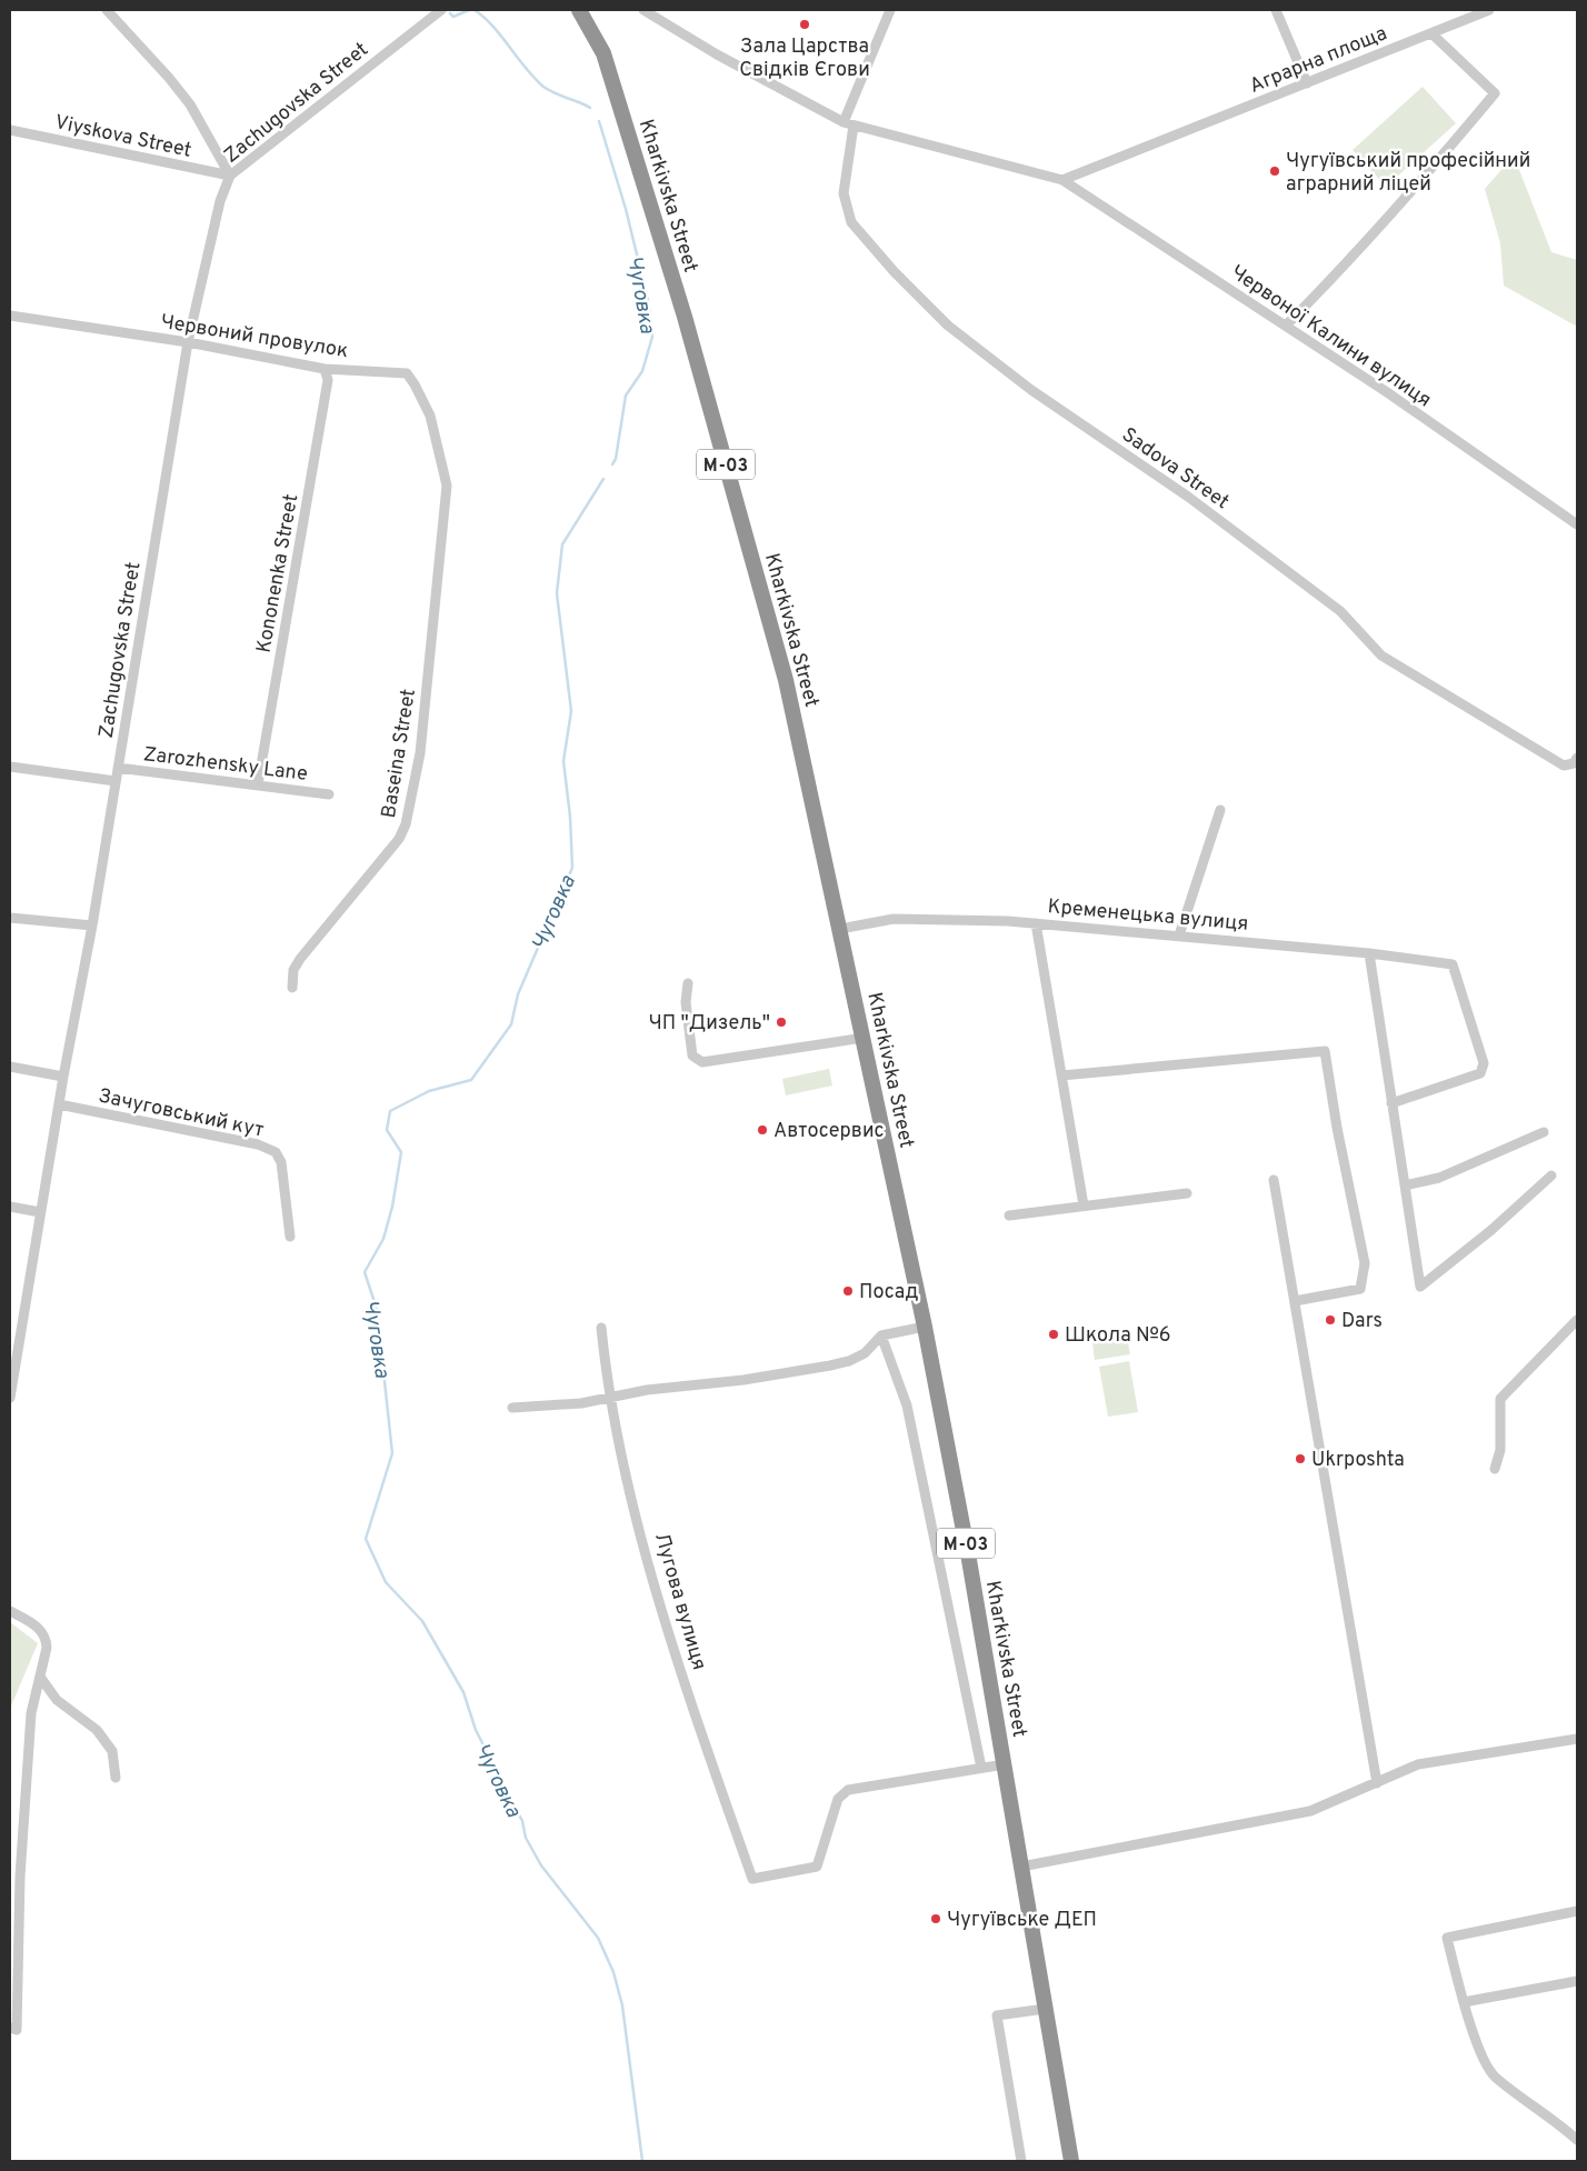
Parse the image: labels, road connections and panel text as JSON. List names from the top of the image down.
{
  "streets": {
    "highway": ["Kharkivska Street", "М-03"],
    "street": [
      "Аграрна площа",
      "Zachugovska Street",
      "Viyskova Street",
      "Червоний провулок",
      "Червоної Калини вулиця",
      "Sadova Street",
      "Kononenka Street",
      "Baseina Street",
      "Zarozhensky Lane",
      "Кременецька вулиця",
      "Зачуговський кут",
      "Лугова вулиця"
    ]
  },
  "crossings": [
    ["Аграрна площа", "Червоної Калини вулиця"],
    ["Zachugovska Street", "Viyskova Street"],
    ["Zachugovska Street", "Червоний провулок"],
    ["Zachugovska Street", "Zarozhensky Lane"],
    ["Zachugovska Street", "Зачуговський кут"],
    ["Kharkivska Street", "Кременецька вулиця"],
    ["Червоний провулок", "Kononenka Street"],
    ["Червоний провулок", "Baseina Street"],
    ["Червоної Калини вулиця", "Sadova Street"],
    ["Kononenka Street", "Zarozhensky Lane"]
  ],
  "water": ["Чуговка"],
  "places": [
    "Зала Царства Свідків Єгови",
    "Чугуївський професійний аграрний ліцей",
    "ЧП \"Дизель\"",
    "Автосервис",
    "Посад",
    "Dars",
    "Школа №6",
    "Ukrposhta",
    "Чугуївське ДЕП"
  ]
}
